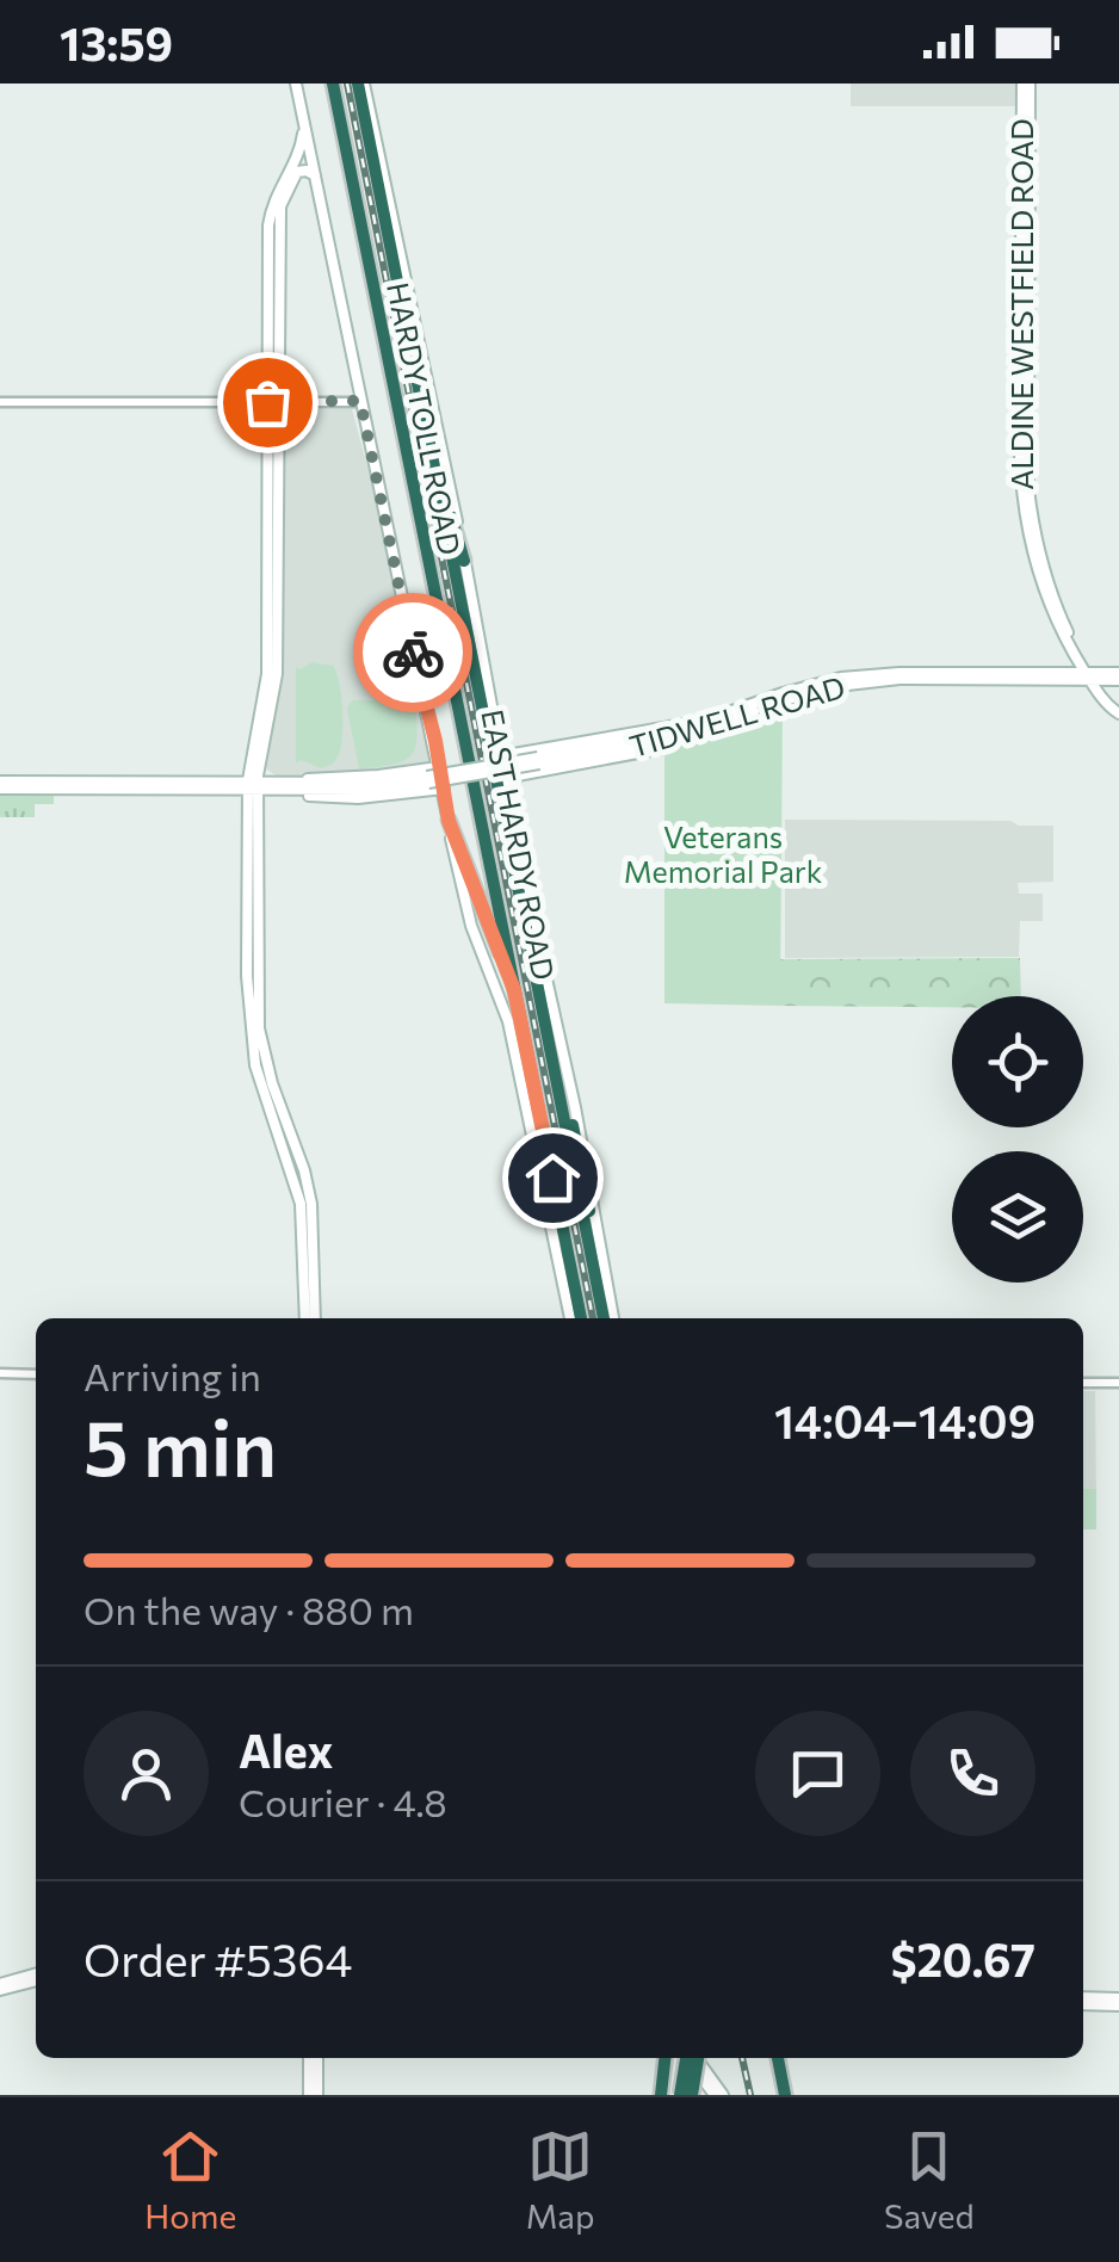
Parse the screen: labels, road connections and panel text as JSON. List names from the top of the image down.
{
  "streets": {
    "highway": ["HARDY TOLL ROAD"],
    "main road": ["ALDINE WESTFIELD ROAD", "TIDWELL ROAD", "EAST HARDY ROAD"]
  },
  "crossings": [
    ["ALDINE WESTFIELD ROAD", "TIDWELL ROAD"],
    ["HARDY TOLL ROAD", "EAST HARDY ROAD"]
  ],
  "parks": ["Veterans Memorial Park"],
  "page": {
    "status": "13:59",
    "heading": ["5 min", "Arriving in", "14:04–14:09"],
    "panel": [
      "Alex",
      "Courier · 4.8",
      "Order #5364",
      "$20.67"
    ],
    "bar": "On the way · 880 m",
    "tabs": ["Home", "Map", "Saved"]
  }
}
